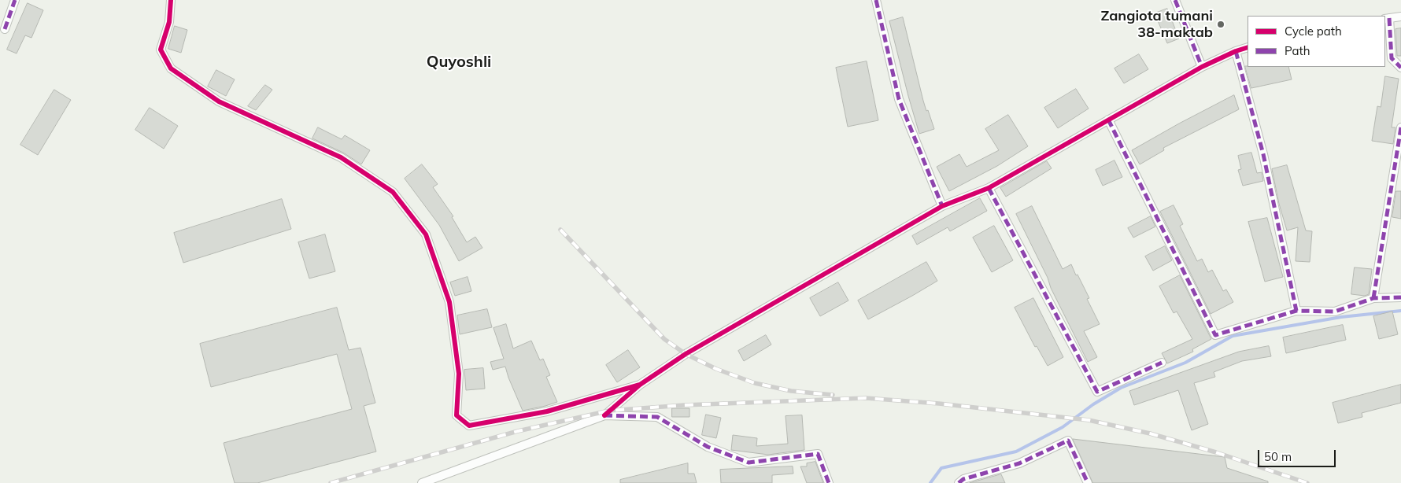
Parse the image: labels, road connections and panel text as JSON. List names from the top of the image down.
{
  "districts": ["Quyoshli"],
  "places": ["Zangiota tumani 38-maktab"],
  "legend": ["Cycle path", "Path"],
  "scale_bar": "50 m"
}
